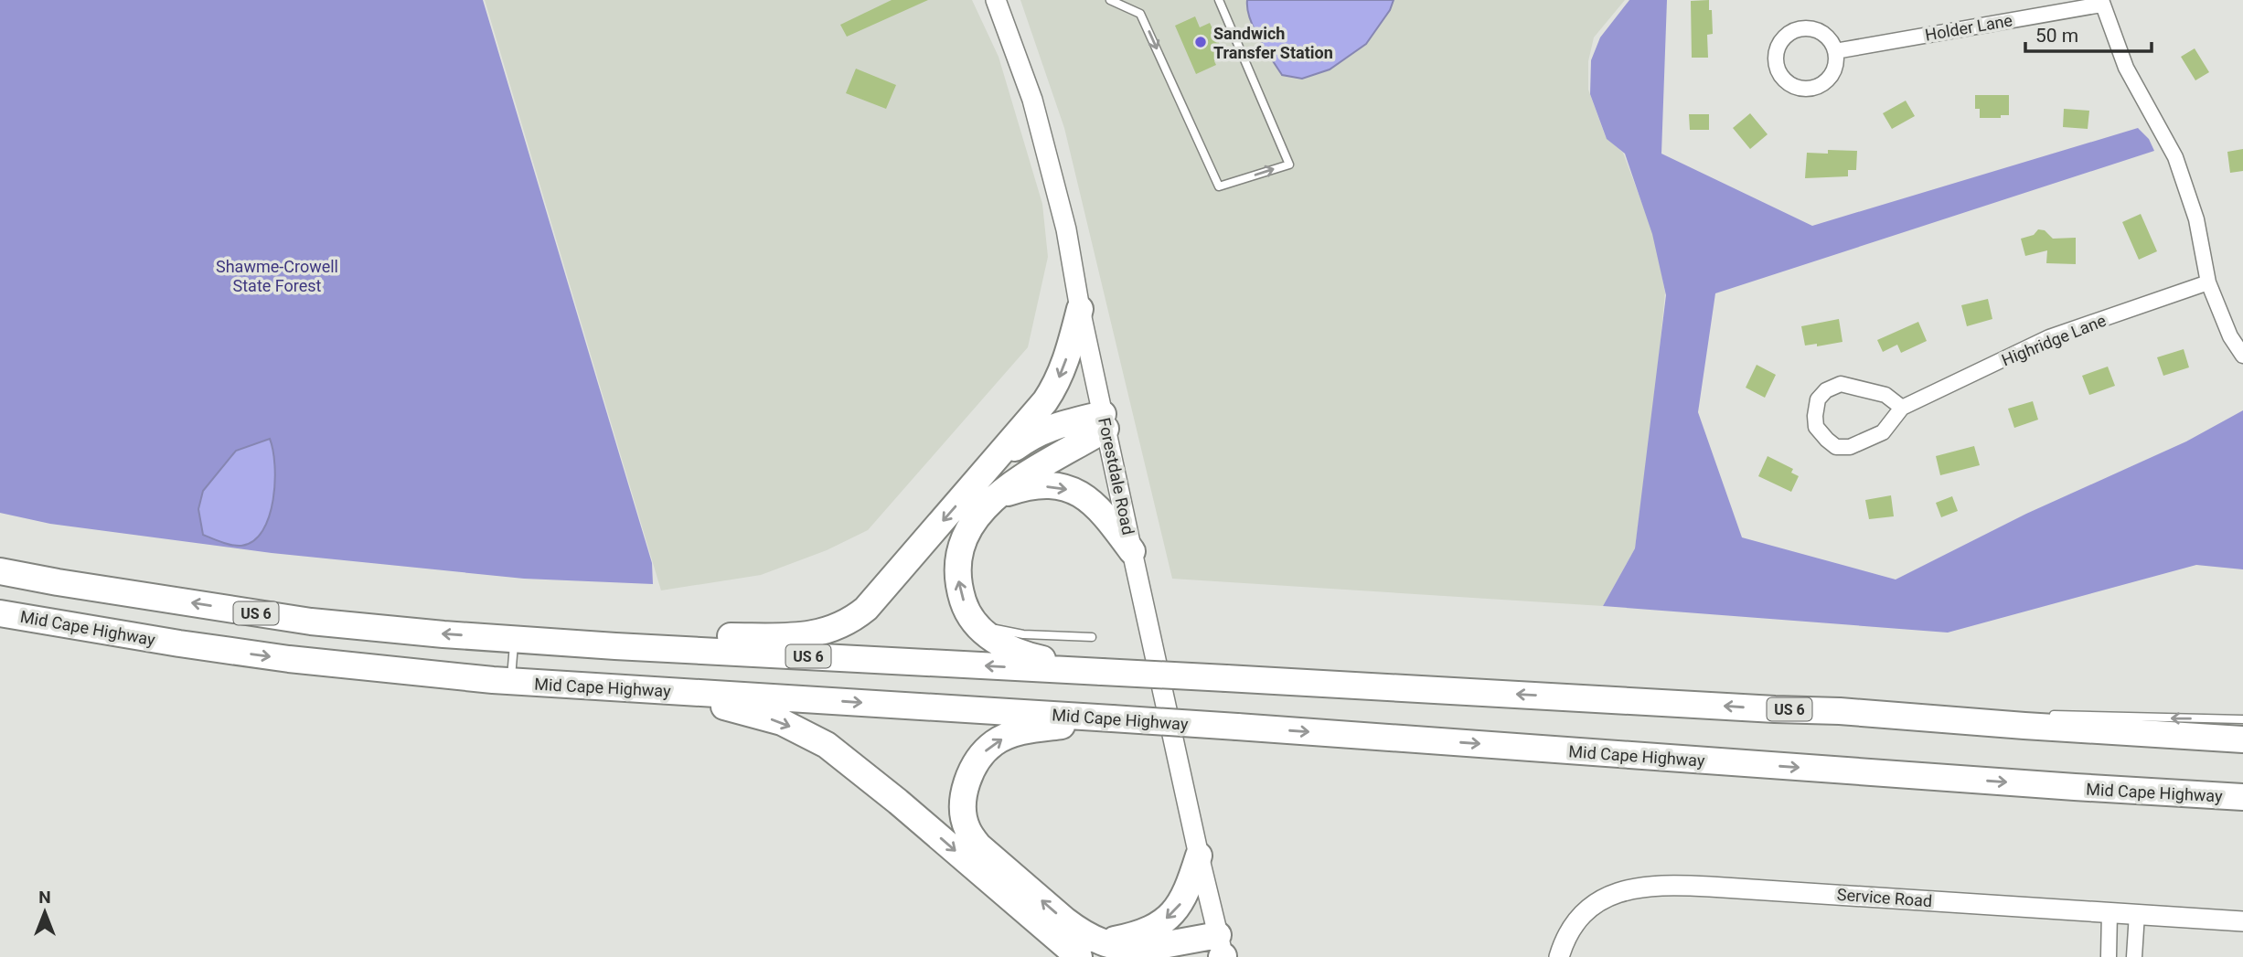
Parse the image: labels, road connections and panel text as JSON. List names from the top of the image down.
{
  "streets": {
    "highway": ["US 6", "Mid Cape Highway"],
    "main road": ["Forestdale Road", "Service Road"],
    "street": ["Holder Lane", "Highridge Lane"]
  },
  "parks": ["Shawme-Crowell State Forest"],
  "places": ["Sandwich Transfer Station"],
  "scale_bar": "50 m",
  "north": "top"
}
